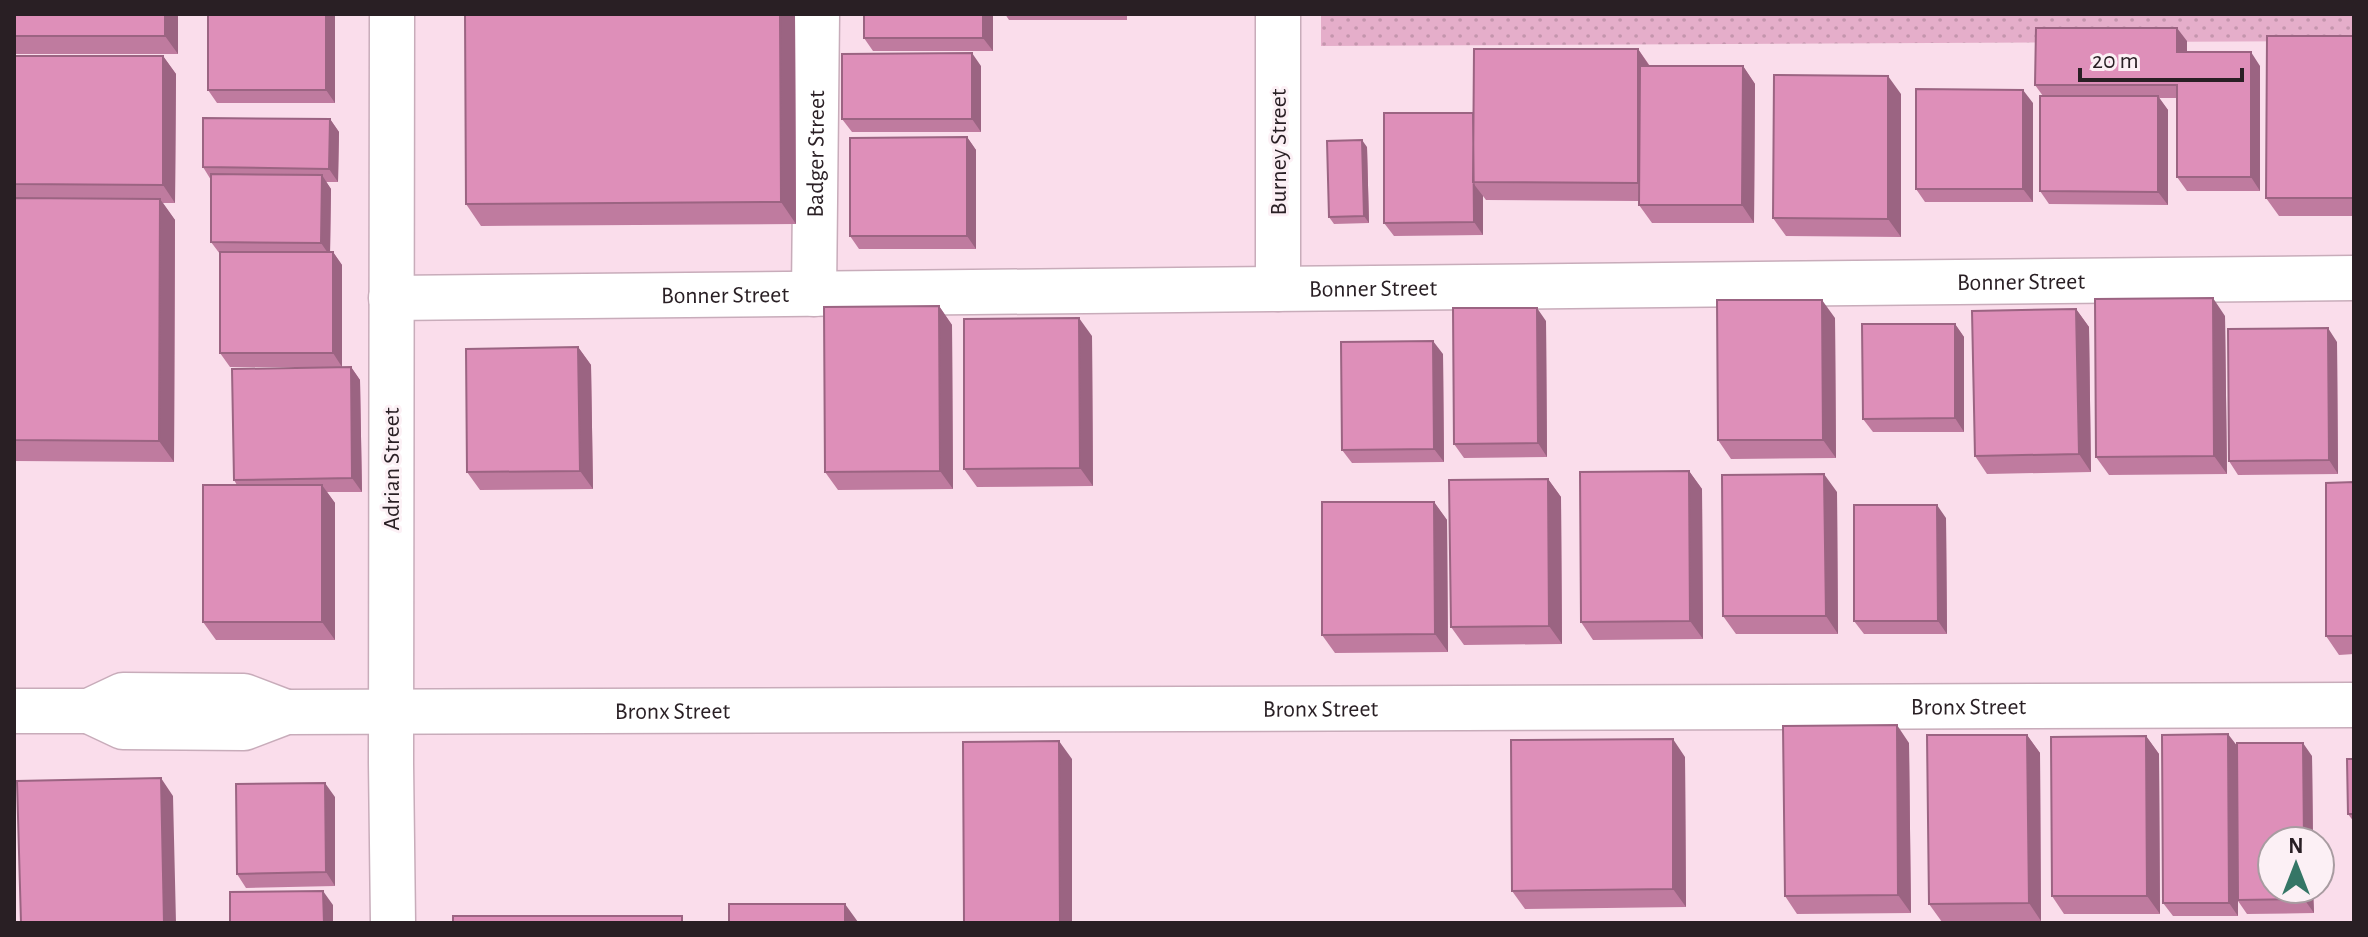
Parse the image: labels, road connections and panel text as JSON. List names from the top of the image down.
{
  "streets": {
    "street": [
      "Burney Street",
      "Badger Street",
      "Bonner Street",
      "Adrian Street",
      "Bronx Street"
    ]
  },
  "crossings": [
    ["Burney Street", "Bonner Street"],
    ["Badger Street", "Bonner Street"],
    ["Bonner Street", "Adrian Street"],
    ["Adrian Street", "Bronx Street"]
  ],
  "scale_bar": "20 m",
  "north": "top"
}
